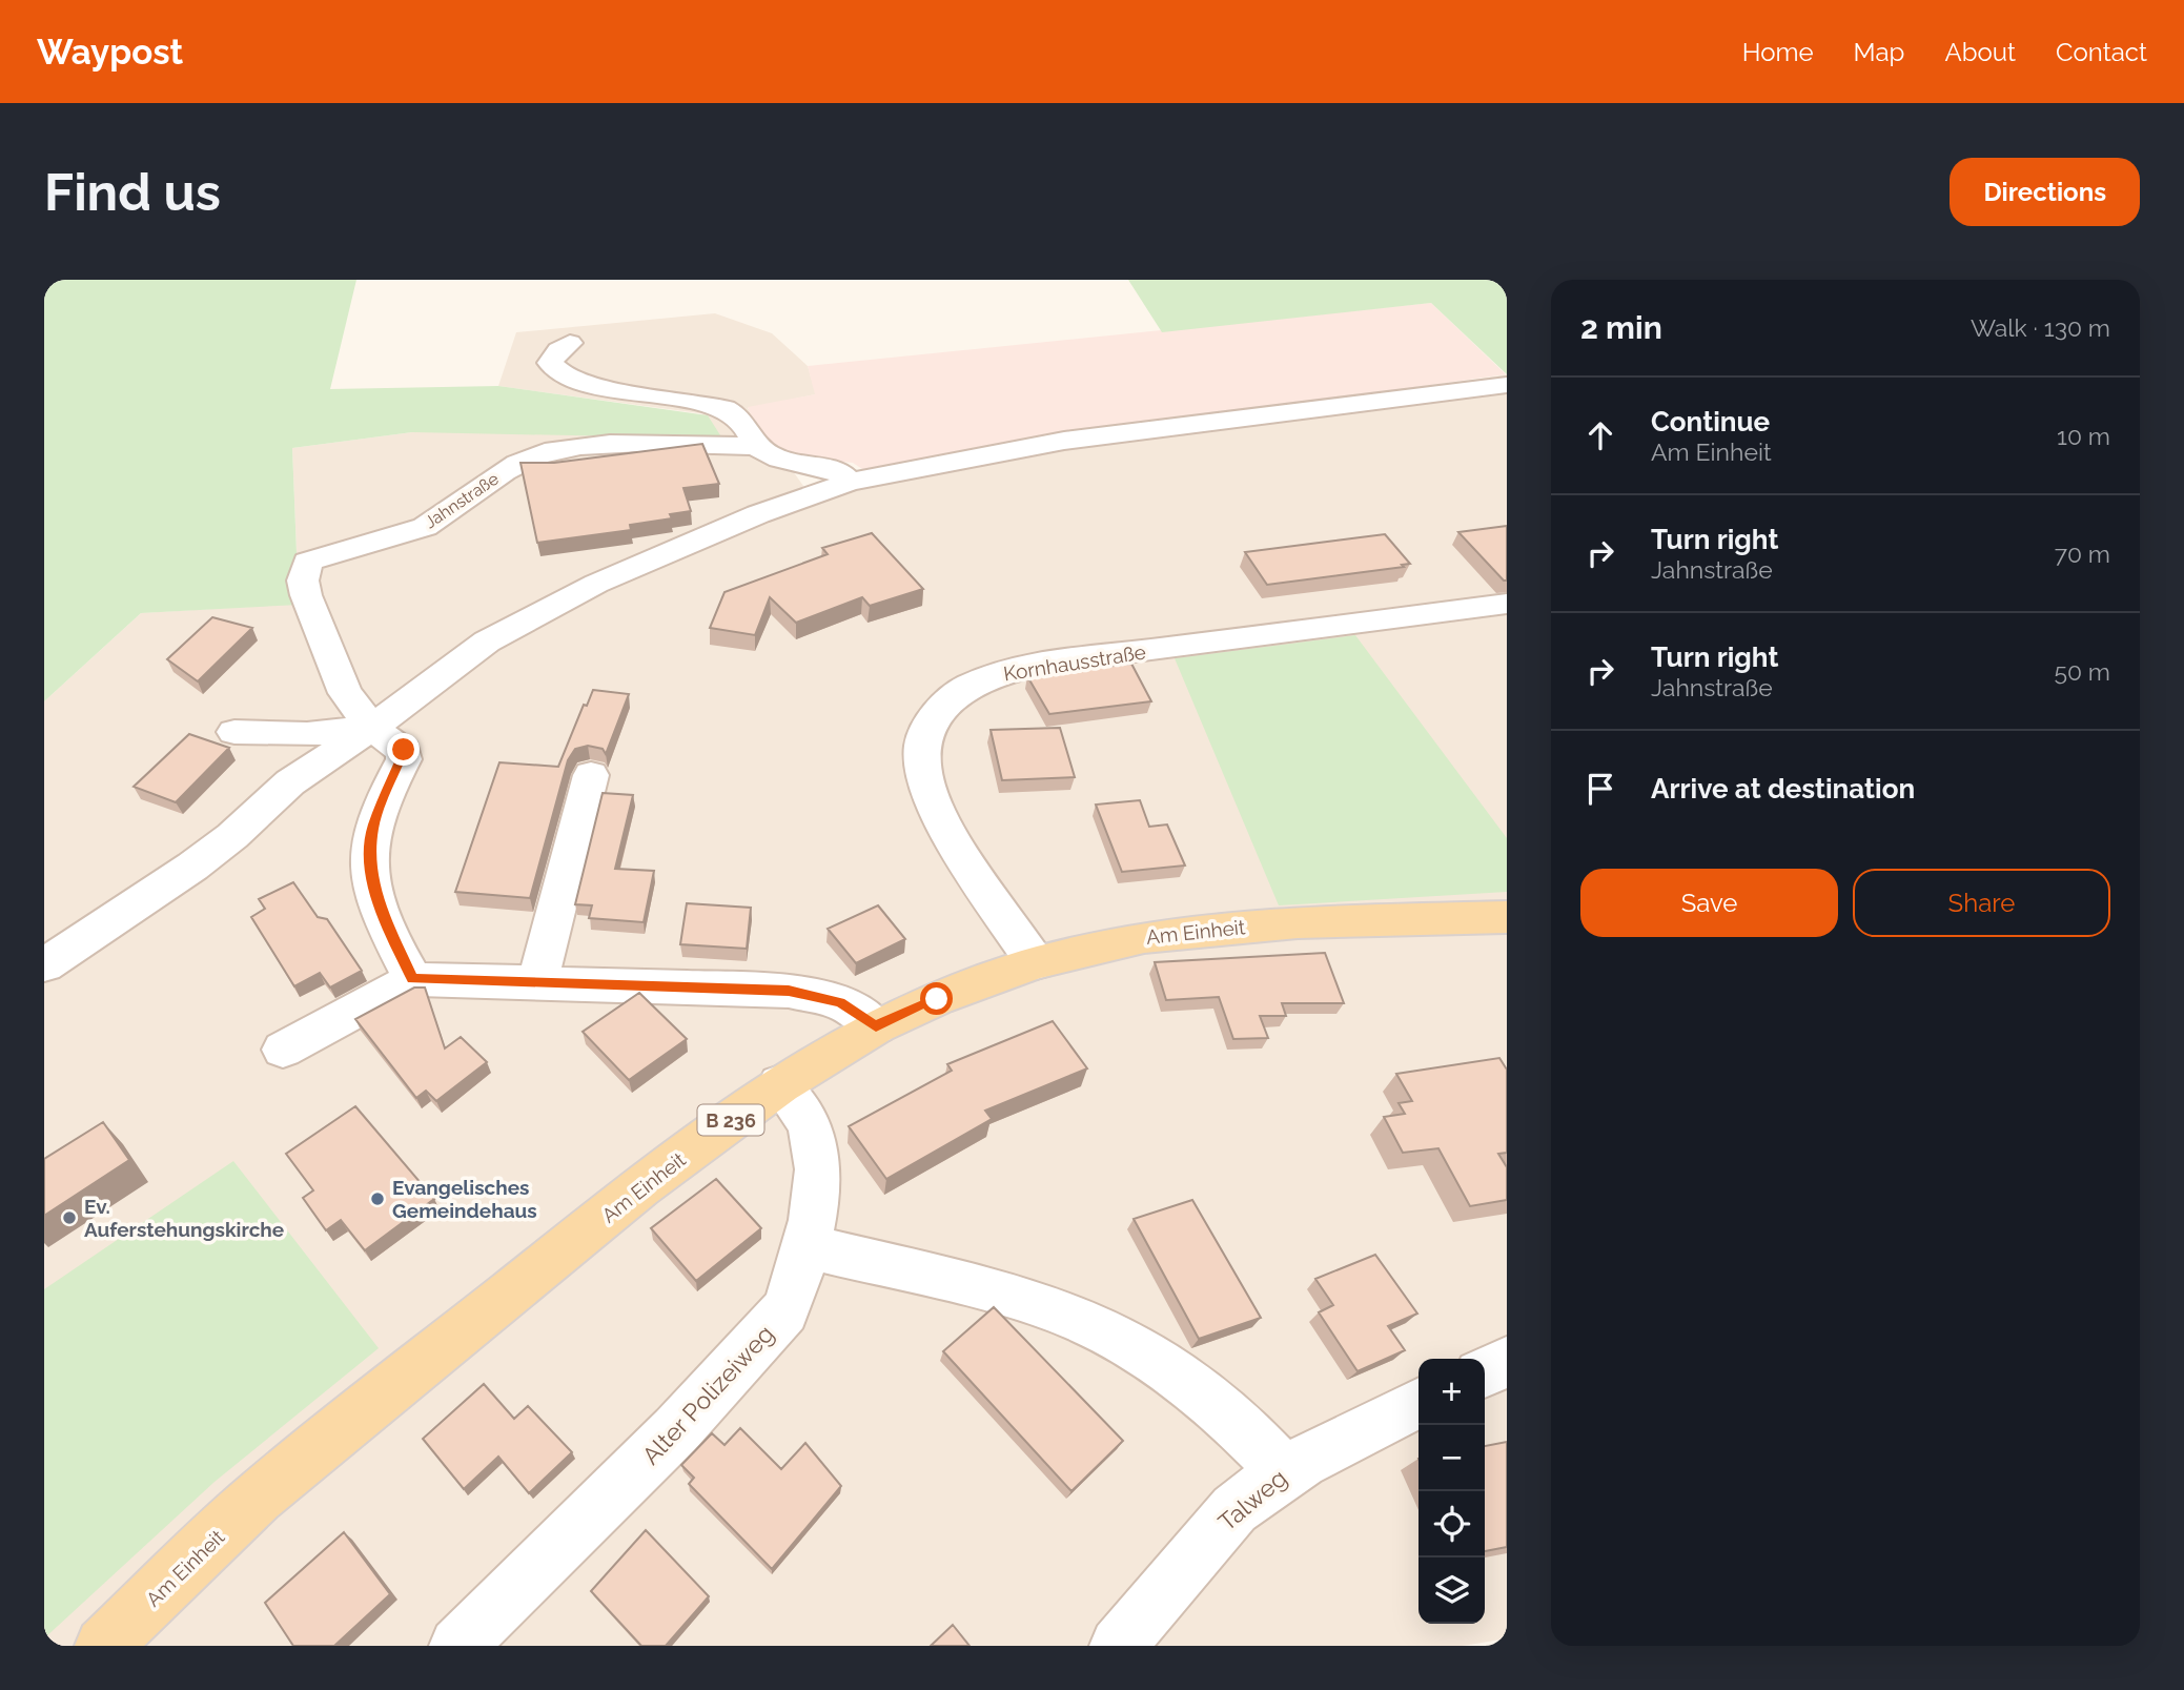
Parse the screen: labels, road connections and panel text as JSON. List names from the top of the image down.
{
  "streets": {
    "main road": ["Am Einheit", "B 236"],
    "street": [
      "Jahnstraße",
      "Kornhausstraße",
      "Alter Polizeiweg",
      "Talweg"
    ]
  },
  "crossings": [
    ["Kornhausstraße", "Am Einheit"],
    ["Am Einheit", "Alter Polizeiweg"]
  ],
  "places": ["Evangelisches Gemeindehaus", "Ev. Auferstehungskirche"],
  "page": {
    "header": "Waypost",
    "nav": [
      "Home",
      "Map",
      "About",
      "Contact"
    ],
    "buttons": [
      "Directions",
      ["Save", "Share"]
    ],
    "title": "Find us",
    "heading": ["2 min", "Walk · 130 m"],
    "list": [
      ["Continue", "Am Einheit", "10 m"],
      ["Turn right", "Jahnstraße", "70 m"],
      ["Turn right", "Jahnstraße", "50 m"],
      "Arrive at destination"
    ],
    "map_buttons": ["+", "−"]
  }
}
